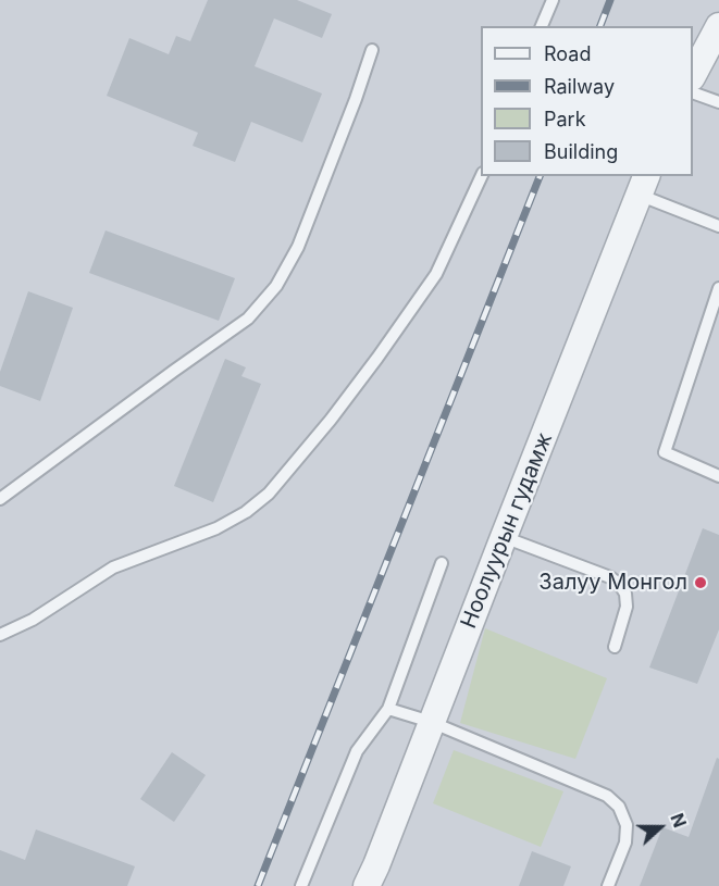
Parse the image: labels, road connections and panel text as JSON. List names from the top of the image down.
{
  "streets": {
    "street": ["Ноолуурын гудамж"]
  },
  "places": ["Залуу Монгол"],
  "legend": [
    "Road",
    "Railway",
    "Park",
    "Building"
  ],
  "north": "right"
}
